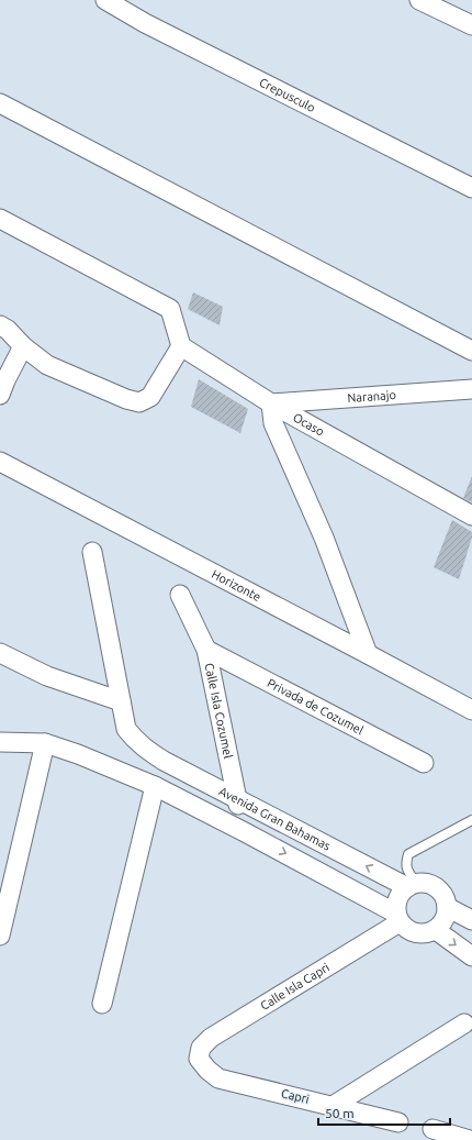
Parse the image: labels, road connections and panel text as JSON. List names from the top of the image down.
{
  "streets": {
    "street": [
      "Crepusculo",
      "Naranajo",
      "Ocaso",
      "Horizonte",
      "Privada de Cozumel",
      "Calle Isla Cozumel",
      "Avenida Gran Bahamas",
      "Calle Isla Capri",
      "Capri"
    ]
  },
  "crossings": [
    ["Naranajo", "Ocaso"],
    ["Privada de Cozumel", "Calle Isla Cozumel"],
    ["Calle Isla Cozumel", "Avenida Gran Bahamas"],
    ["Avenida Gran Bahamas", "Calle Isla Capri"],
    ["Calle Isla Capri", "Capri"]
  ],
  "scale_bar": "50 m"
}
